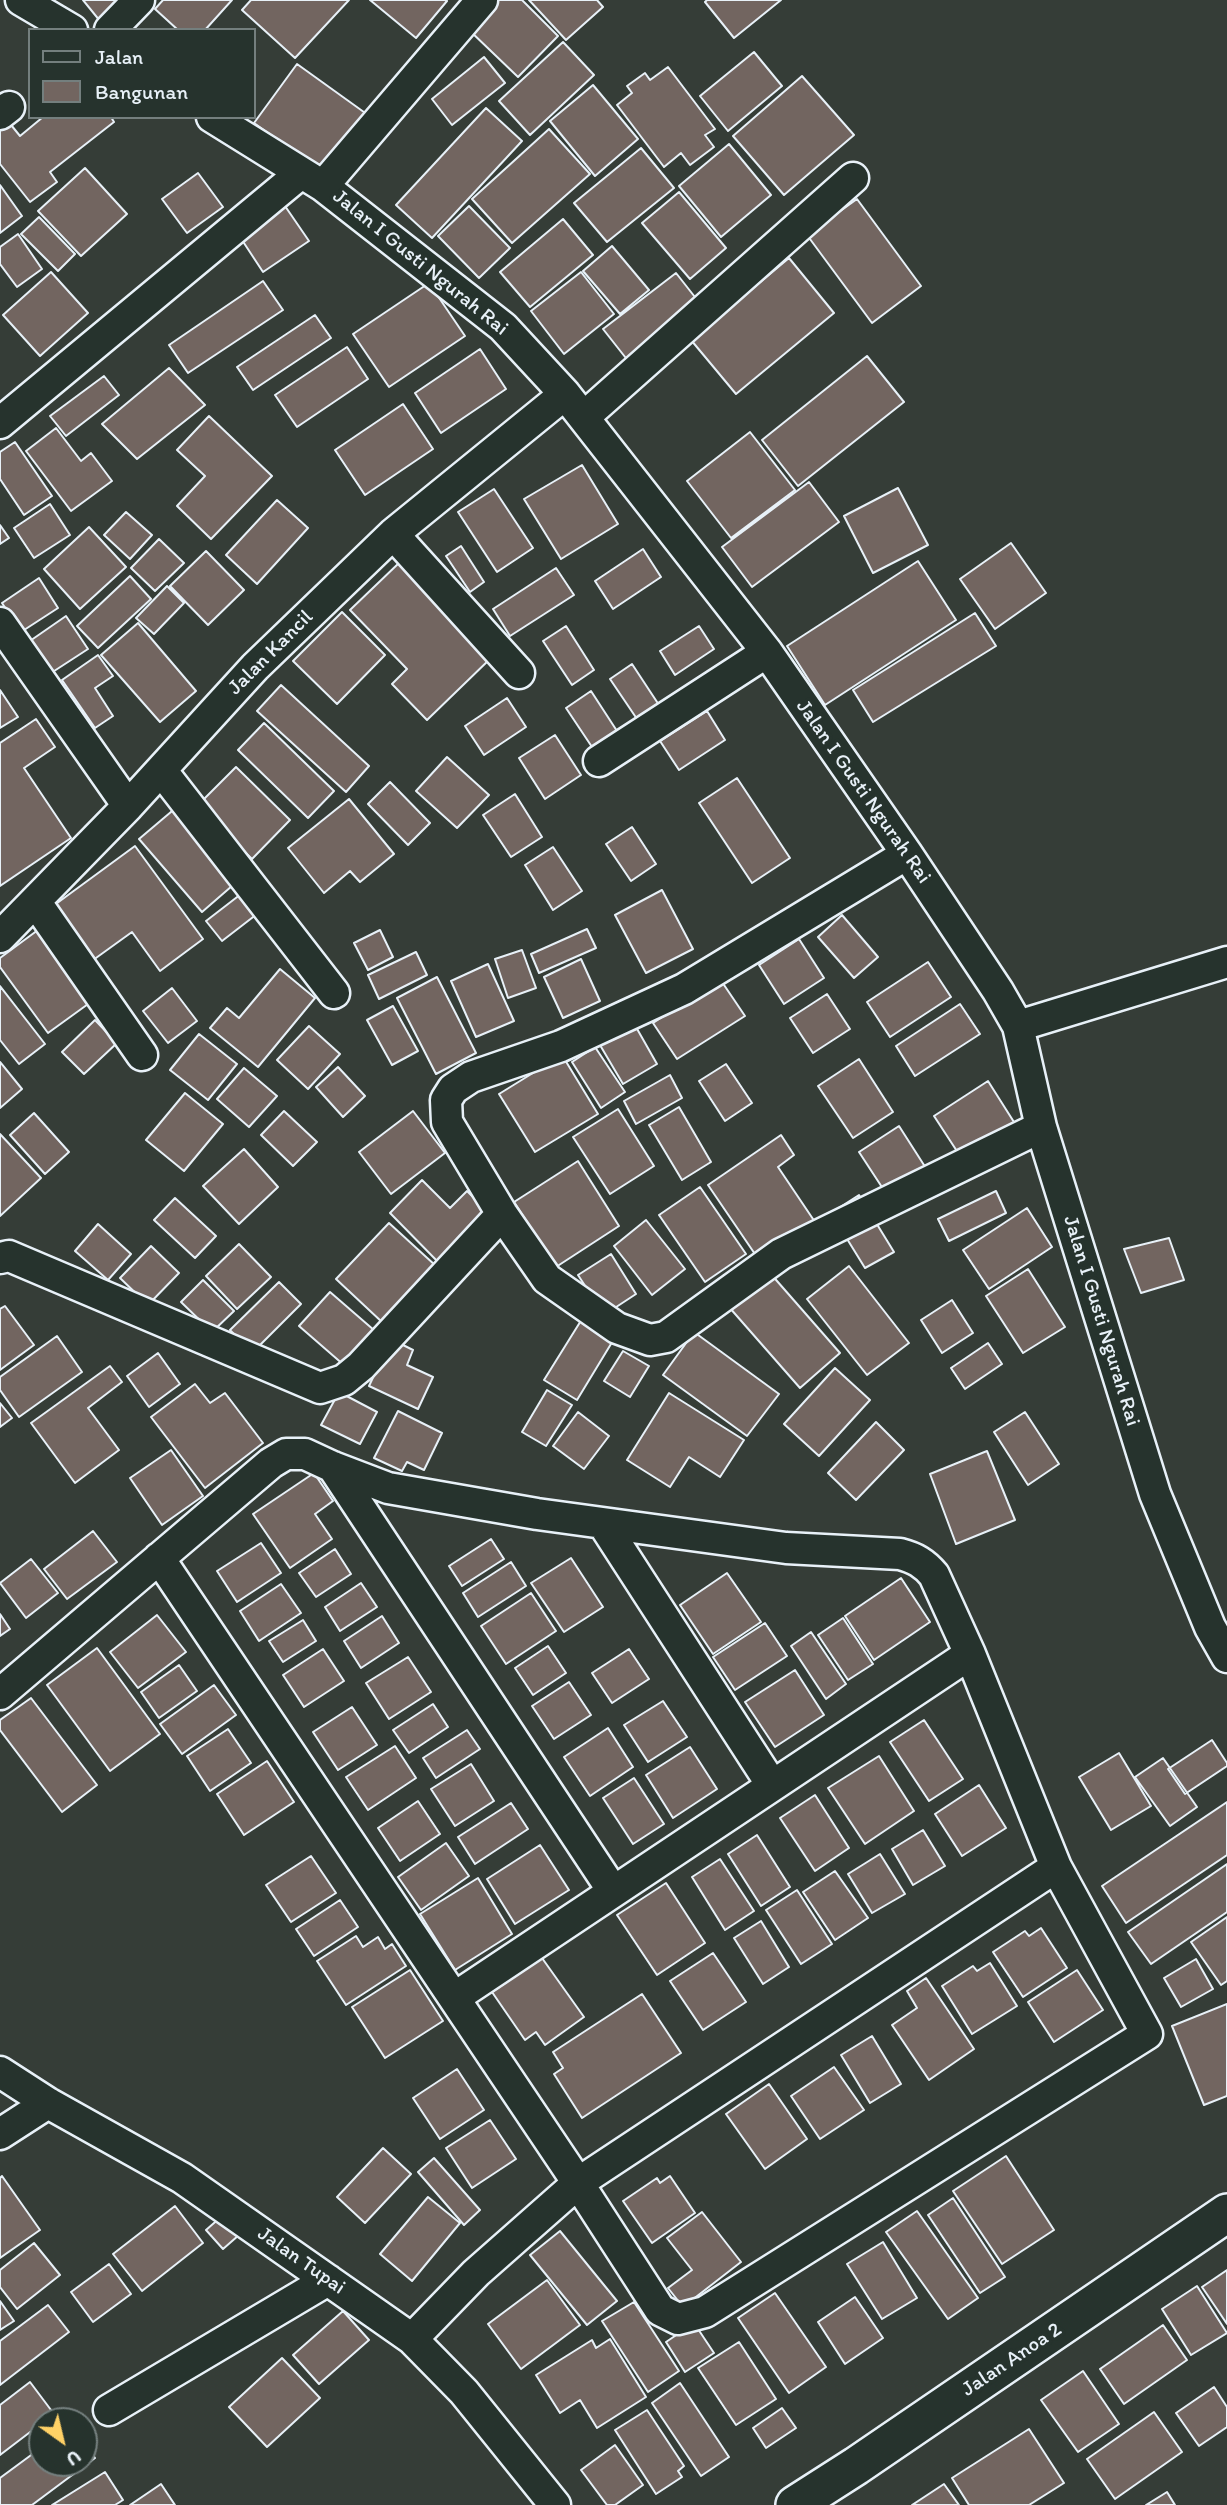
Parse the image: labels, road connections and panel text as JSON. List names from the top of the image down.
{
  "streets": {
    "street": [
      "Jalan I Gusti Ngurah Rai",
      "Jalan Kancil",
      "Jalan Tupai",
      "Jalan Anoa 2"
    ]
  },
  "crossings": [
    ["Jalan I Gusti Ngurah Rai", "Jalan Kancil"]
  ],
  "legend": ["Jalan", "Bangunan"],
  "north": "bottom right"
}
